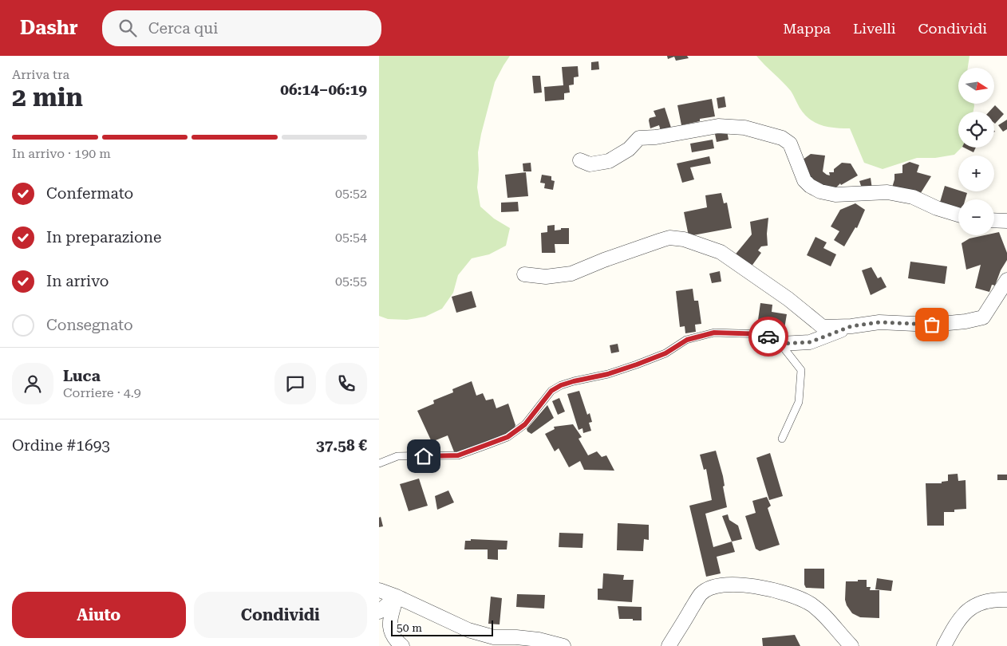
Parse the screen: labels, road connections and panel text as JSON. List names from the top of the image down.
{
  "scale_bar": "50 m",
  "north": "right",
  "page": {
    "header": "Dashr",
    "search": "Cerca qui",
    "nav": ["Mappa", "Livelli", "Condividi"],
    "heading": ["2 min", "Arriva tra", "06:14–06:19"],
    "panel": [
      "Luca",
      "Corriere · 4.9",
      "Ordine #1693",
      "37.58 €"
    ],
    "map_buttons": ["+", "−"],
    "bar": "In arrivo · 190 m",
    "list": [
      ["Confermato", "05:52"],
      ["In preparazione", "05:54"],
      ["In arrivo", "05:55"],
      "Consegnato"
    ],
    "buttons": ["Aiuto", "Condividi"],
    "scale": "50 m"
  }
}
